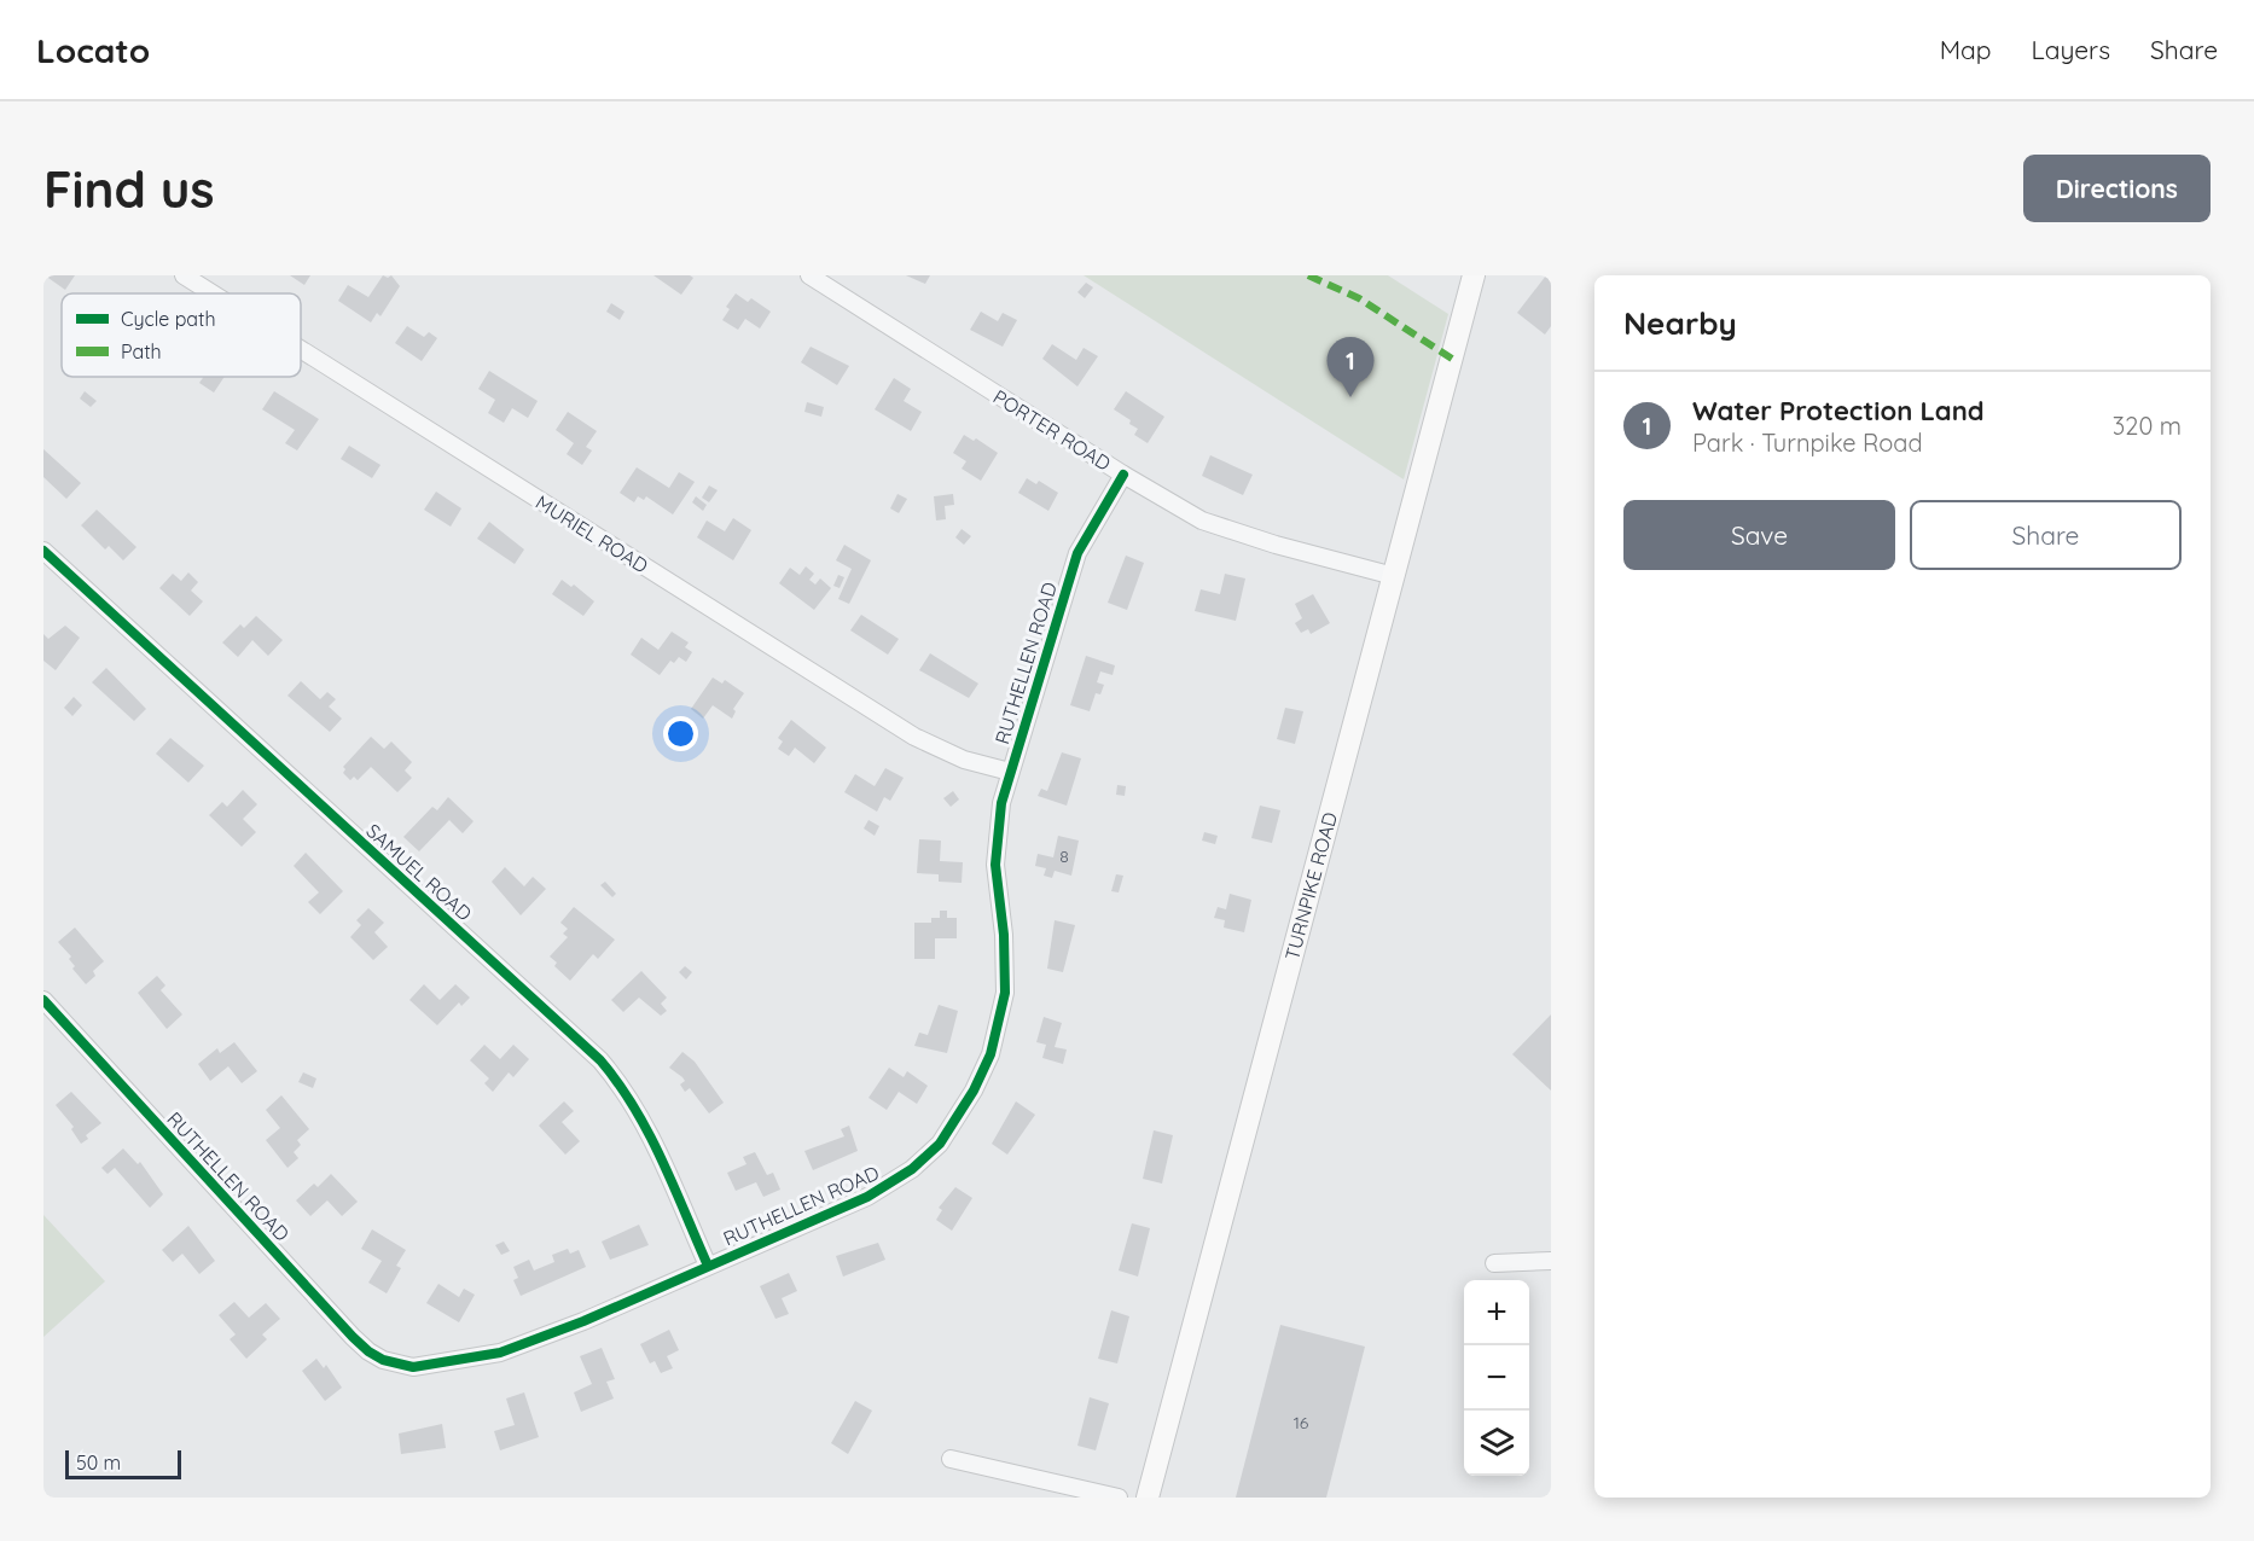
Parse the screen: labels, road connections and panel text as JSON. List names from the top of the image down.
{
  "streets": {
    "main road": ["TURNPIKE ROAD"],
    "street": [
      "PORTER ROAD",
      "MURIEL ROAD",
      "RUTHELLEN ROAD",
      "SAMUEL ROAD"
    ]
  },
  "crossings": [
    ["PORTER ROAD", "RUTHELLEN ROAD"],
    ["PORTER ROAD", "TURNPIKE ROAD"],
    ["MURIEL ROAD", "RUTHELLEN ROAD"],
    ["RUTHELLEN ROAD", "SAMUEL ROAD"]
  ],
  "house_numbers": ["8", "16"],
  "legend": ["Cycle path", "Path"],
  "scale_bar": "50 m",
  "page": {
    "header": "Locato",
    "nav": ["Map", "Layers", "Share"],
    "buttons": [
      "Directions",
      ["Save", "Share"]
    ],
    "title": "Find us",
    "heading": "Nearby",
    "pins": "1",
    "list": [
      {
        "mark": "1",
        "name": "Water Protection Land",
        "note": "Park · Turnpike Road",
        "value": "320 m"
      }
    ],
    "map_buttons": ["+", "−"],
    "scale": "50 m"
  }
}
